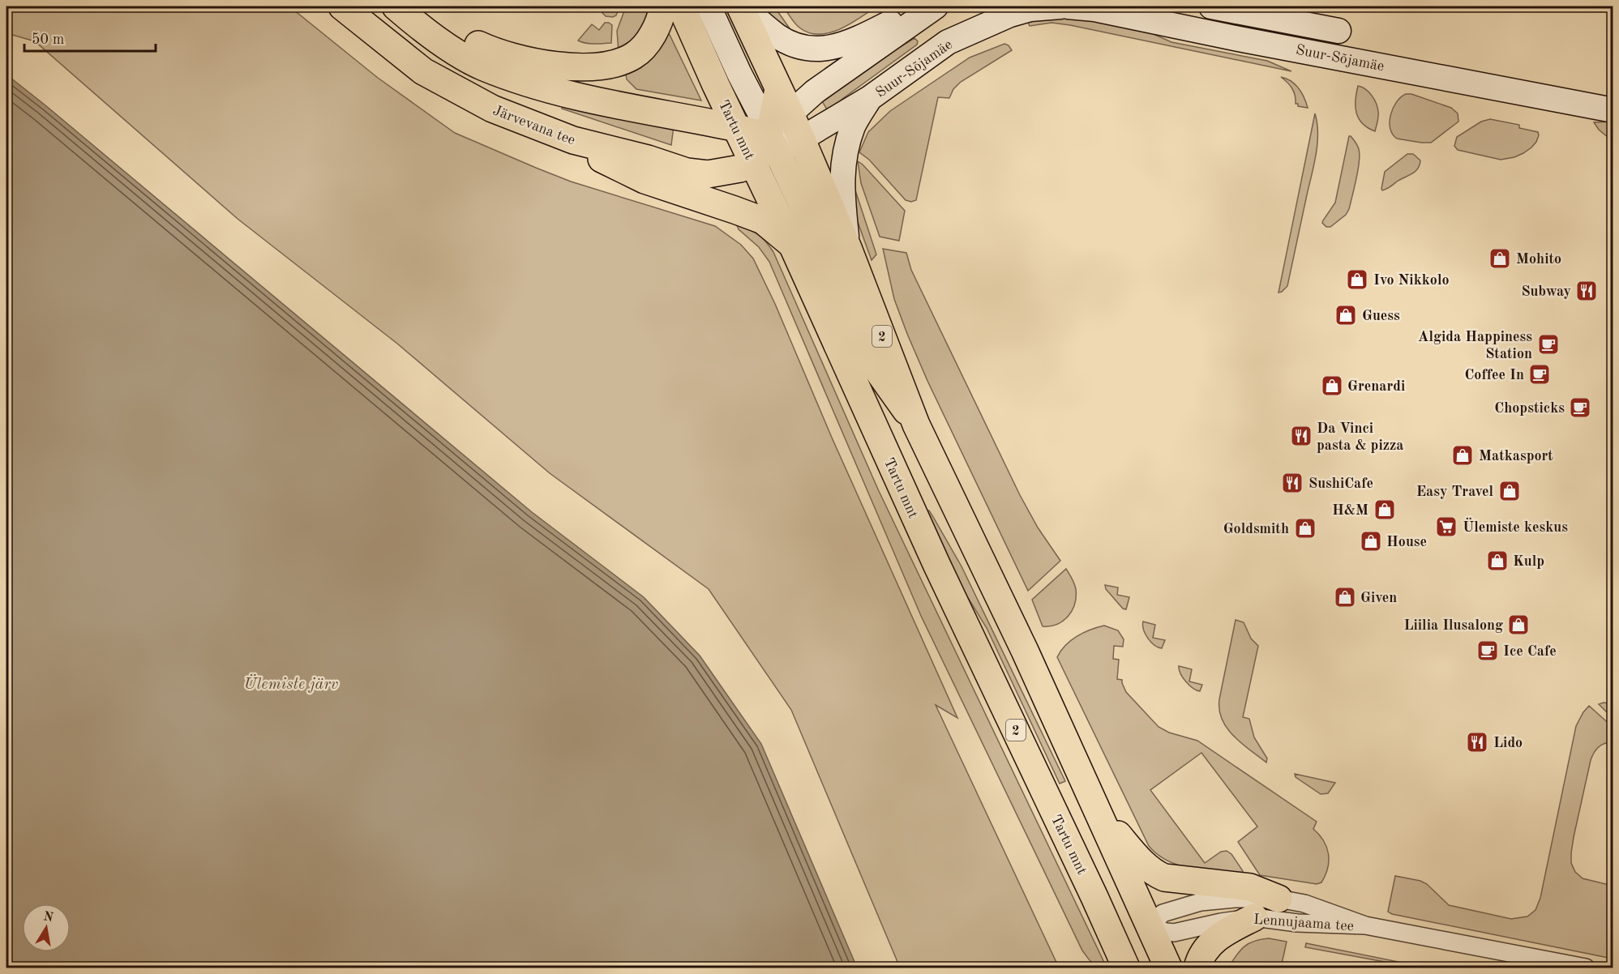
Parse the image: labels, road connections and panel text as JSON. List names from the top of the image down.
{
  "streets": {
    "main road": [
      "Suur-Sõjamäe",
      "Järvevana tee",
      "Tartu mnt",
      "2"
    ],
    "street": ["Lennujaama tee"]
  },
  "crossings": [
    ["Suur-Sõjamäe", "Järvevana tee"],
    ["Suur-Sõjamäe", "Tartu mnt"],
    ["Järvevana tee", "Tartu mnt"],
    ["Tartu mnt", "Lennujaama tee"]
  ],
  "water": ["Ülemiste järv"],
  "places": {
    "shop": [
      "Mohito",
      "Ivo Nikkolo",
      "Guess",
      "Grenardi",
      "Matkasport",
      "Easy Travel",
      "H&M",
      "Goldsmith",
      "House",
      "Kulp",
      "Given",
      "Liilia Ilusalong"
    ],
    "restaurant": [
      "Subway",
      "Da Vinci pasta & pizza",
      "SushiCafe",
      "Lido"
    ],
    "cafe": [
      "Algida Happiness Station",
      "Coffee In",
      "Chopsticks",
      "Ice Cafe"
    ],
    "supermarket": ["Ülemiste keskus"]
  },
  "scale_bar": "50 m",
  "north": "top"
}
